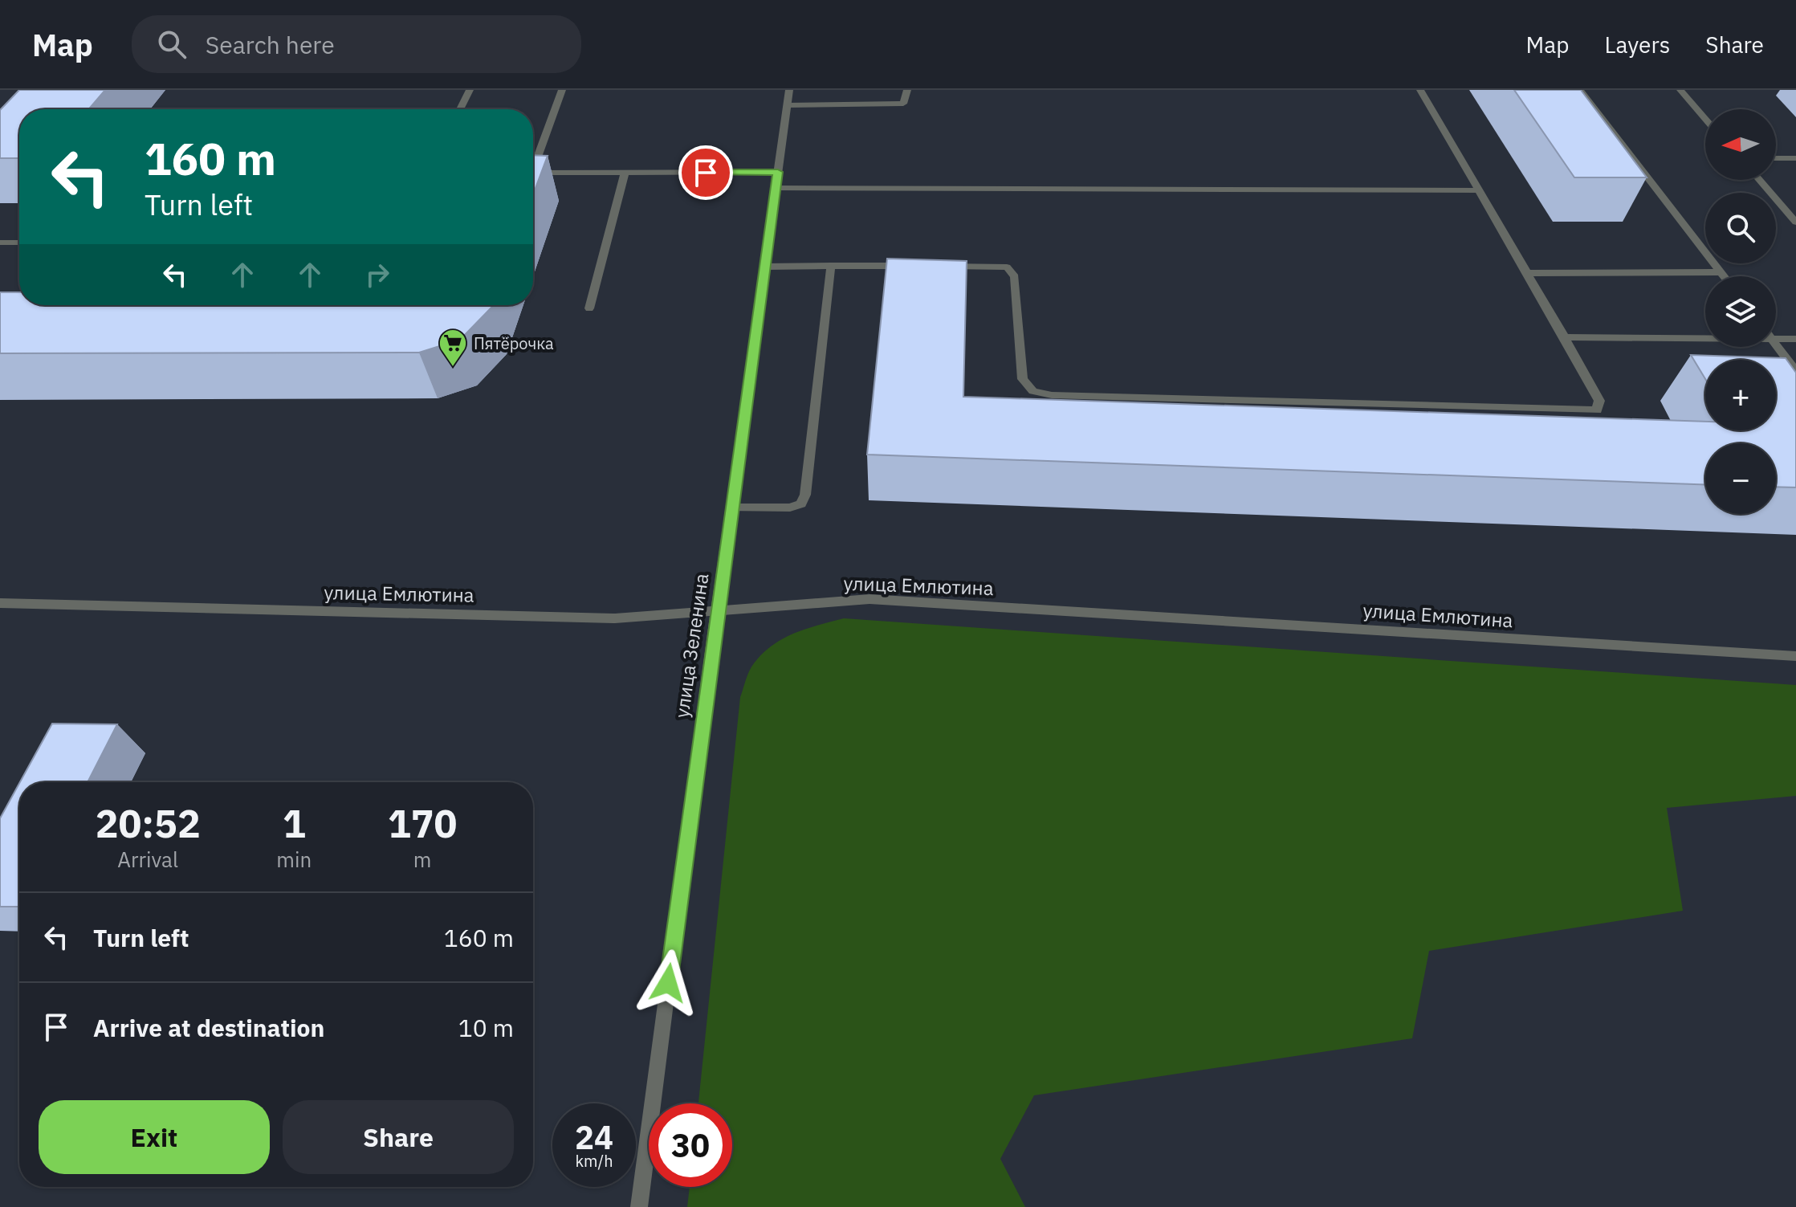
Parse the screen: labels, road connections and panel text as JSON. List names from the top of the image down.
{
  "streets": {
    "street": ["улица Емлютина", "улица Зеленина"]
  },
  "crossings": [
    ["улица Емлютина", "улица Зеленина"]
  ],
  "places": {
    "supermarket": ["Пятёрочка"]
  },
  "north": "left",
  "page": {
    "header": "Map",
    "search": "Search here",
    "nav": ["Map", "Layers", "Share"],
    "map_buttons": ["+", "−"],
    "turn": ["160 m", "Turn left"],
    "eta": [
      "20:52",
      "Arrival",
      "1",
      "min",
      "170",
      "m"
    ],
    "list": [
      {
        "name": "Turn left",
        "value": "160 m"
      },
      {
        "name": "Arrive at destination",
        "value": "10 m"
      }
    ],
    "buttons": ["Exit", "Share"],
    "speed": "24 km/h",
    "limit": "30"
  }
}
